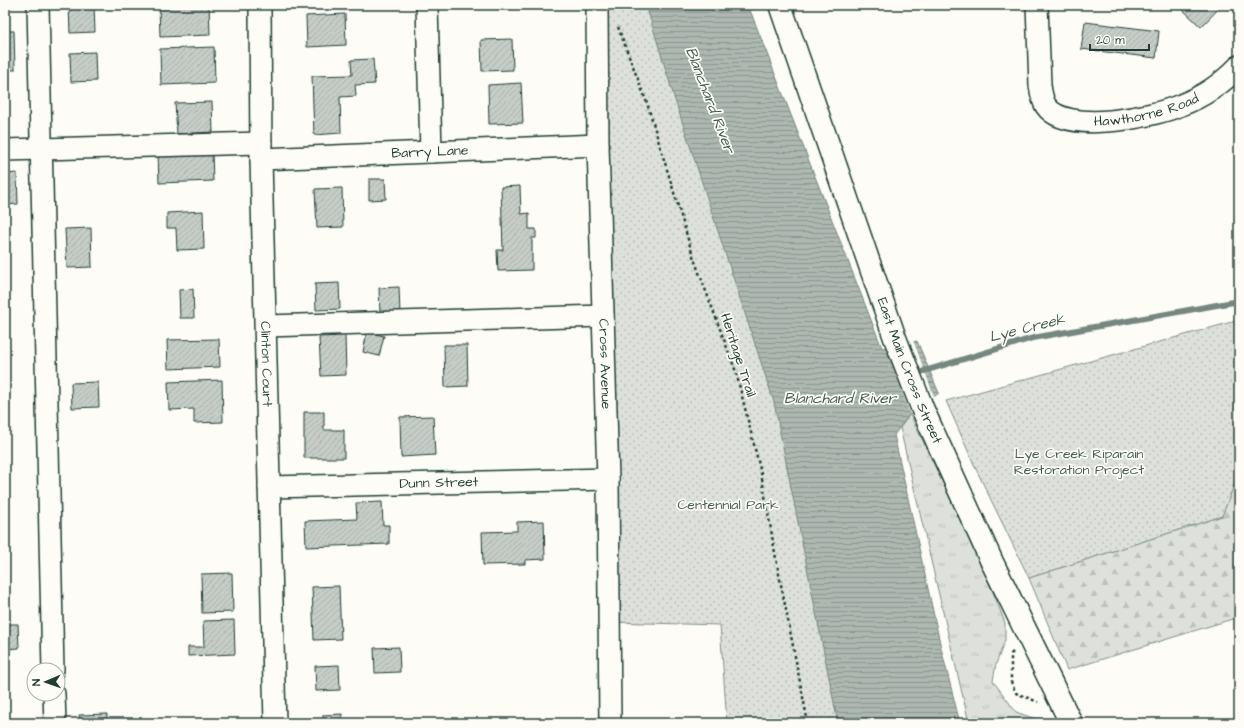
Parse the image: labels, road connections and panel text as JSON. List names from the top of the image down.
{
  "streets": {
    "main road": ["East Main Cross Street"],
    "street": [
      "Hawthorne Road",
      "Barry Lane",
      "Clinton Court",
      "Cross Avenue",
      "Dunn Street"
    ],
    "path": ["Heritage Trail"]
  },
  "crossings": [
    ["Barry Lane", "Clinton Court"],
    ["Barry Lane", "Cross Avenue"],
    ["Clinton Court", "Dunn Street"],
    ["Cross Avenue", "Dunn Street"]
  ],
  "water": ["Blanchard River", "Lye Creek"],
  "parks": ["Lye Creek Riparain Restoration Project", "Centennial Park"],
  "scale_bar": "20 m",
  "north": "left"
}
